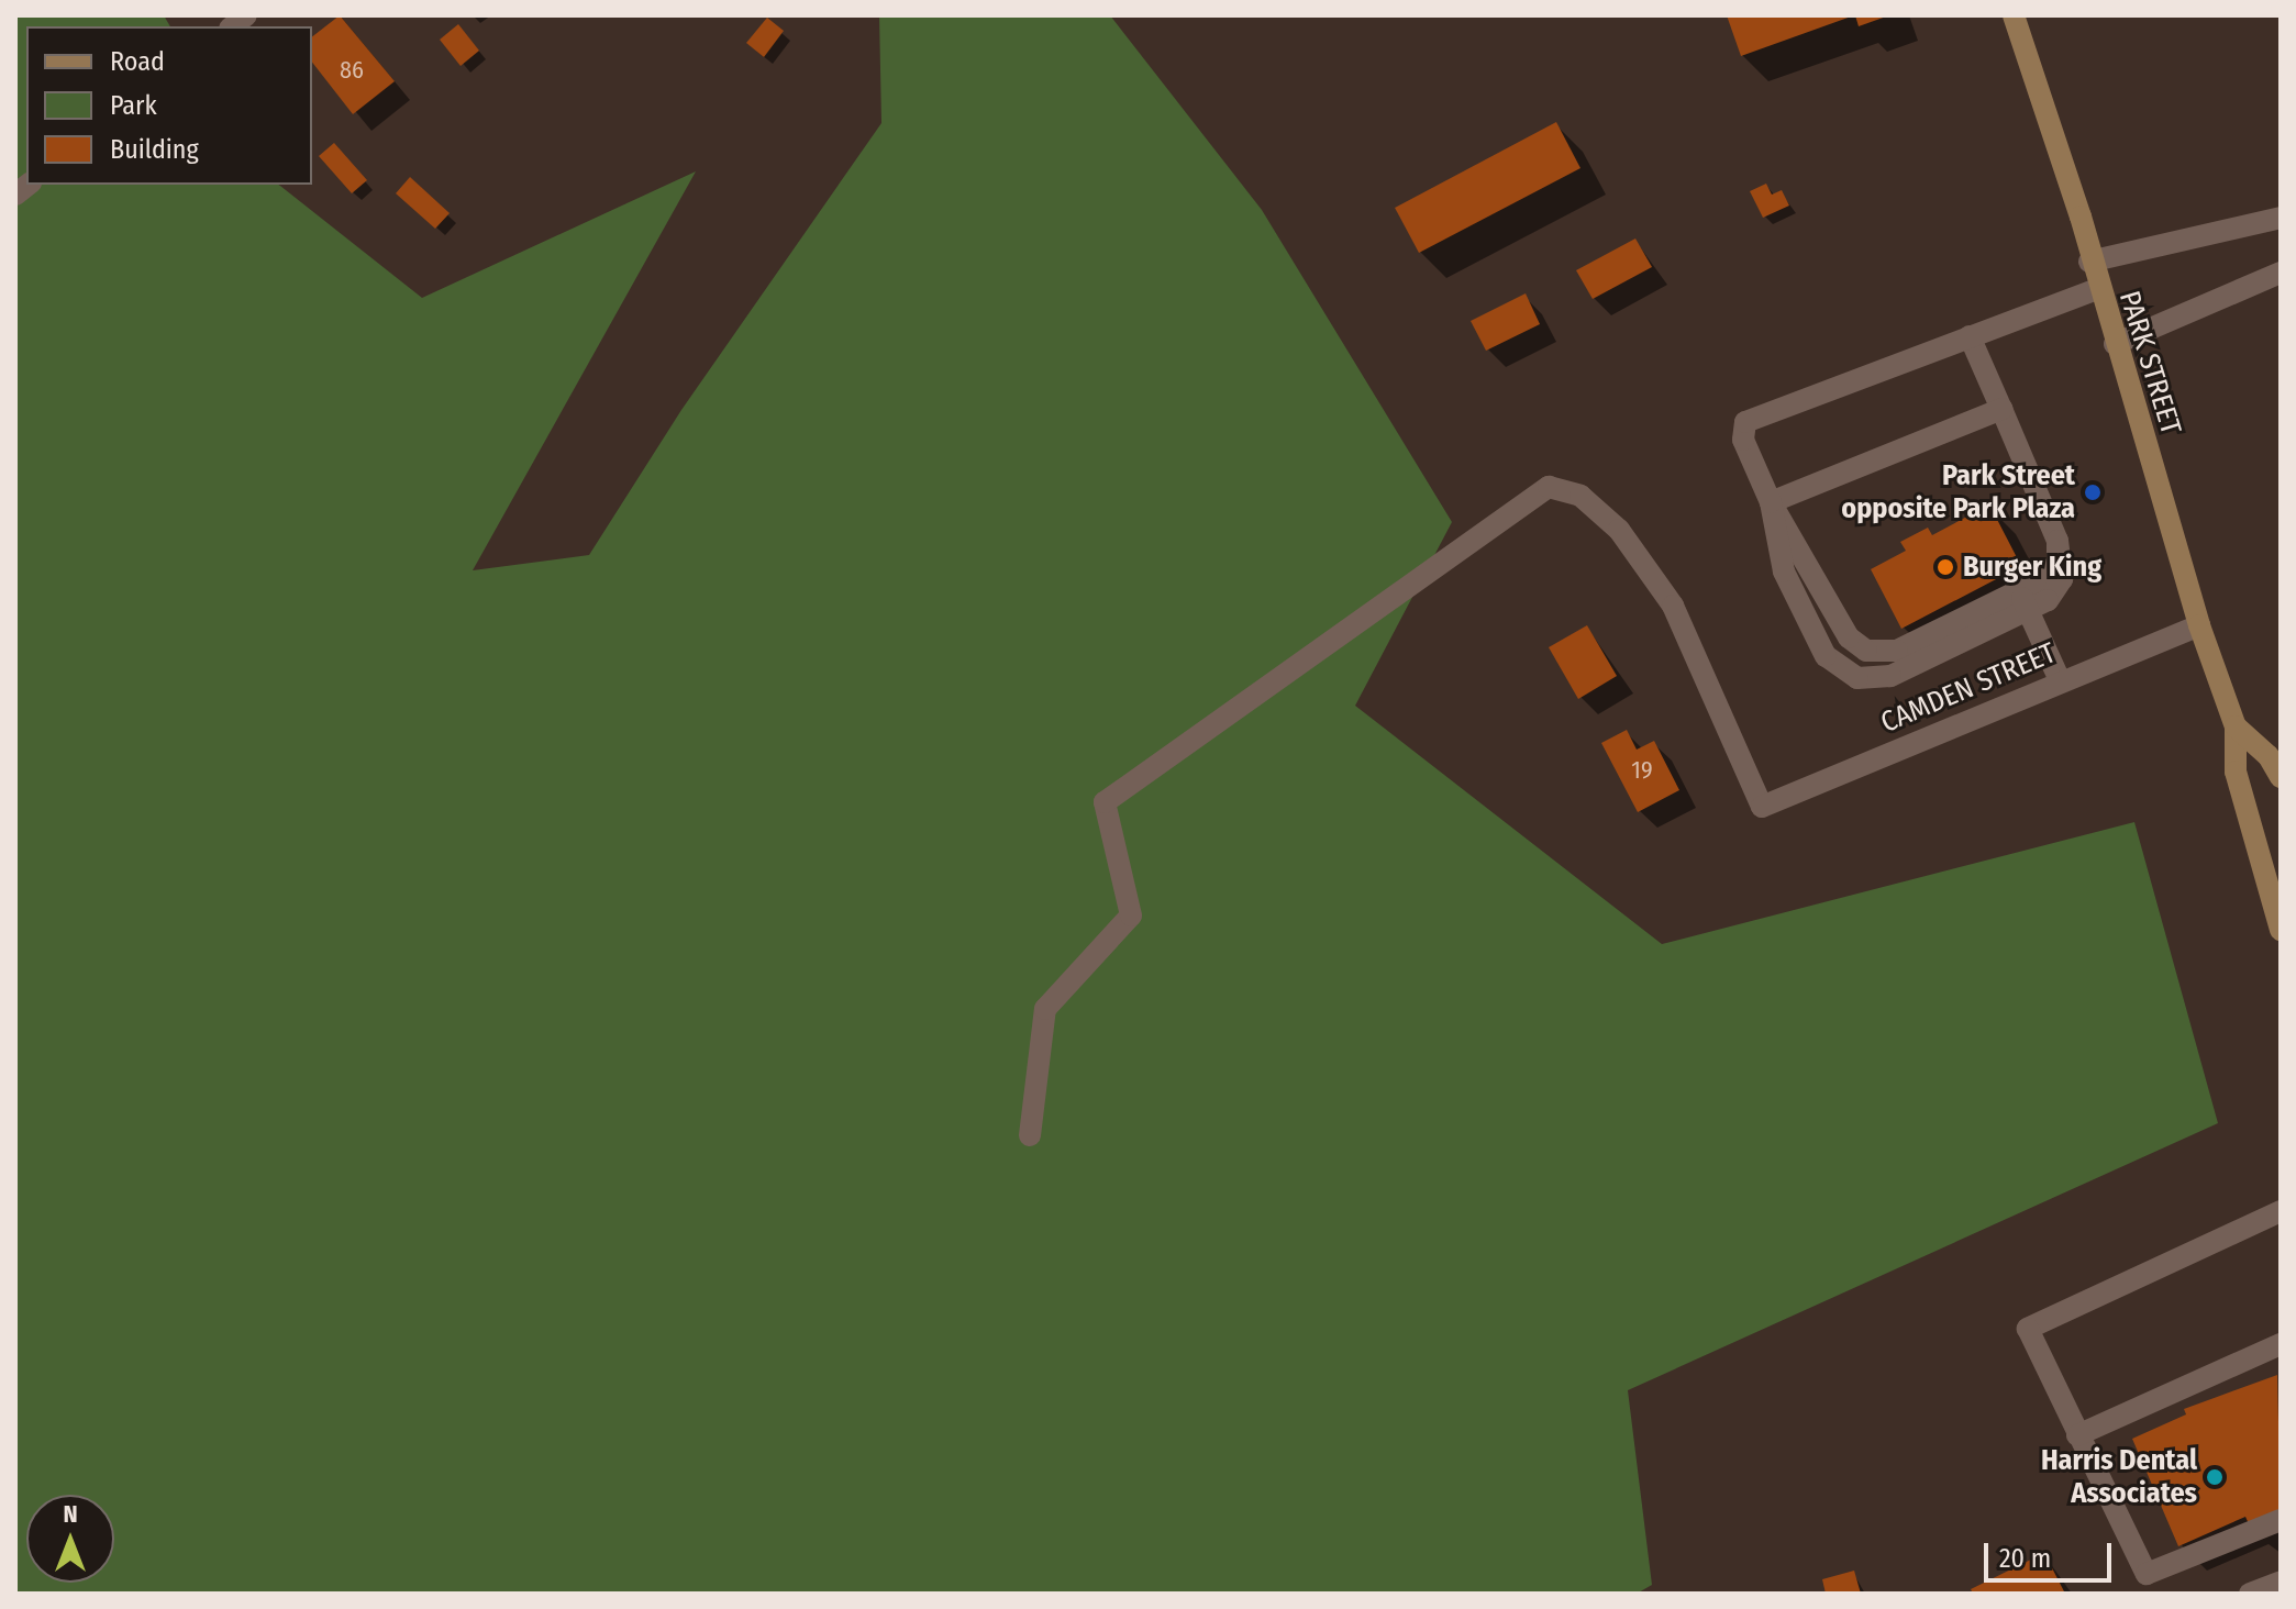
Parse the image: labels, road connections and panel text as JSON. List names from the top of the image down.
{
  "streets": {
    "main road": ["PARK STREET"],
    "street": ["CAMDEN STREET"]
  },
  "crossings": [
    ["PARK STREET", "CAMDEN STREET"]
  ],
  "places": ["Park Street opposite Park Plaza", "Burger King", "Harris Dental Associates"],
  "house_numbers": ["86", "19"],
  "legend": ["Road", "Park", "Building"],
  "scale_bar": "20 m",
  "north": "top"
}
